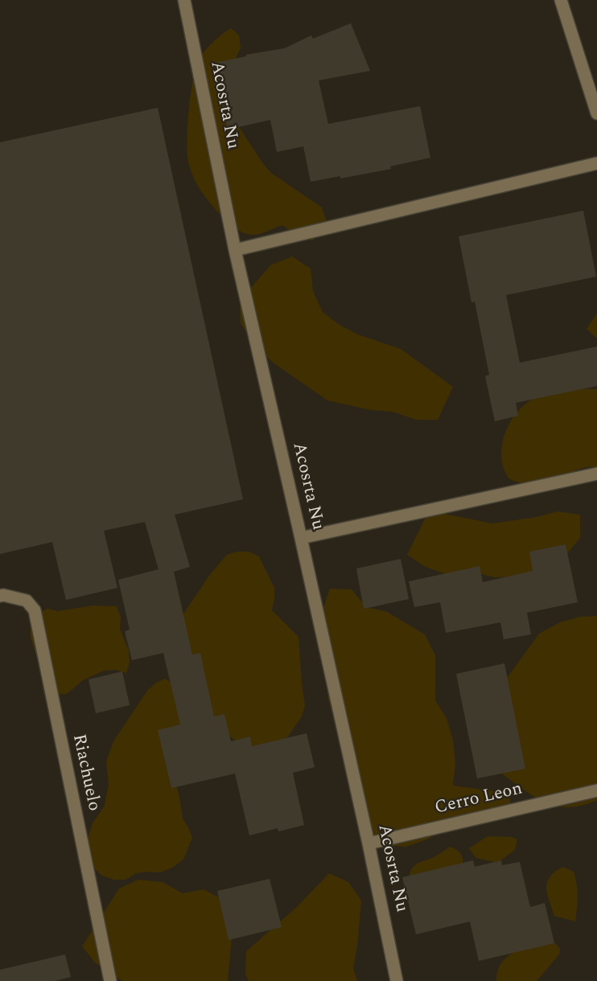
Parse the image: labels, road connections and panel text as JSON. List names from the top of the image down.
{
  "streets": {
    "street": ["Acosrta Nu", "Riachuelo", "Cerro Leon"]
  },
  "crossings": [
    ["Acosrta Nu", "Cerro Leon"]
  ]
}
